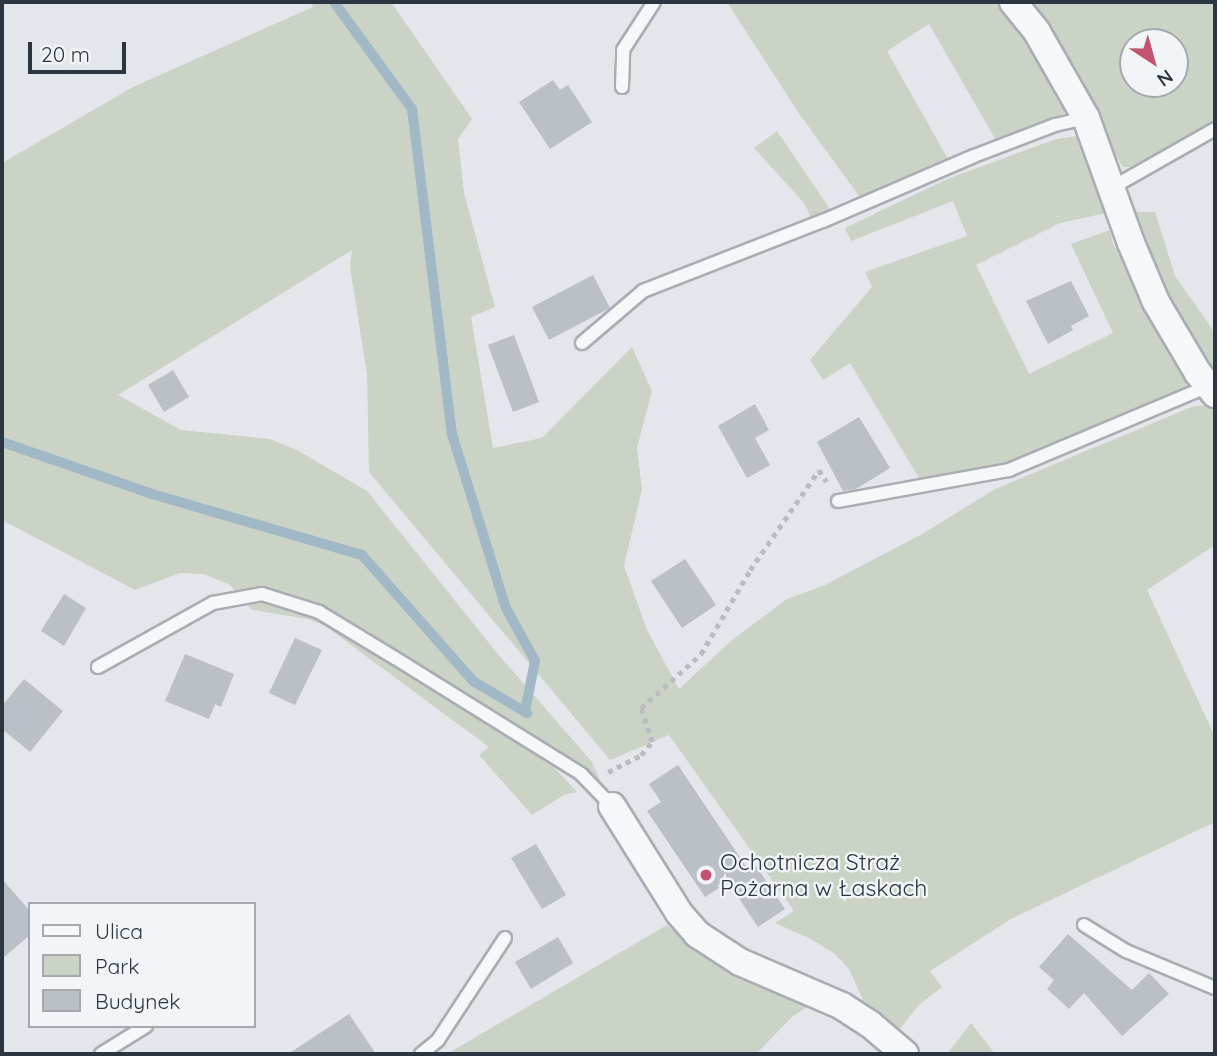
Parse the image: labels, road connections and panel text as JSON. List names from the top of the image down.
{
  "places": ["Ochotnicza Straż Pożarna w Łaskach"],
  "legend": ["Ulica", "Park", "Budynek"],
  "scale_bar": "20 m",
  "north": "bottom right"
}
